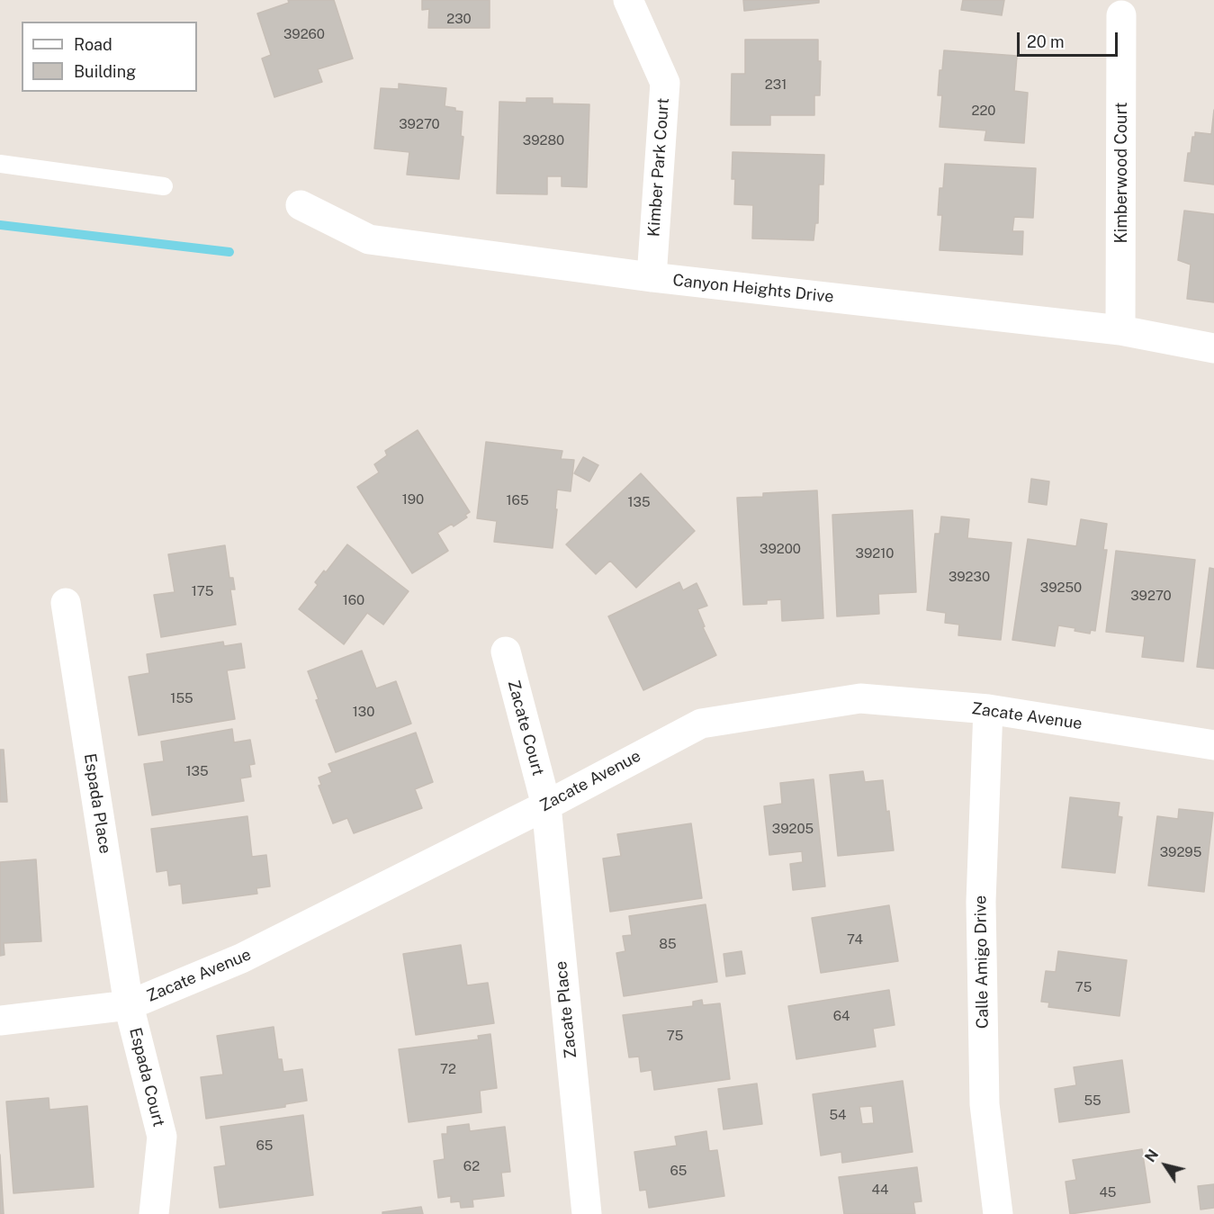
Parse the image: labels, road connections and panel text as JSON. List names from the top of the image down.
{
  "streets": {
    "street": [
      "Kimber Park Court",
      "Kimberwood Court",
      "Canyon Heights Drive",
      "Zacate Avenue",
      "Zacate Court",
      "Espada Place",
      "Calle Amigo Drive",
      "Zacate Place",
      "Espada Court"
    ]
  },
  "crossings": [
    ["Kimber Park Court", "Canyon Heights Drive"],
    ["Kimberwood Court", "Canyon Heights Drive"],
    ["Zacate Avenue", "Zacate Court"],
    ["Zacate Avenue", "Espada Place"],
    ["Zacate Avenue", "Calle Amigo Drive"],
    ["Zacate Avenue", "Zacate Place"],
    ["Zacate Avenue", "Espada Court"],
    ["Zacate Court", "Zacate Place"],
    ["Espada Place", "Espada Court"]
  ],
  "house_numbers": [
    "230",
    "39260",
    "231",
    "220",
    "39270",
    "39280",
    "190",
    "165",
    "135",
    "39200",
    "39210",
    "39230",
    "39250",
    "175",
    "39270",
    "160",
    "155",
    "130",
    "135",
    "39205",
    "39295",
    "74",
    "85",
    "75",
    "64",
    "75",
    "72",
    "55",
    "54",
    "65",
    "62",
    "65",
    "44",
    "45"
  ],
  "legend": ["Road", "Building"],
  "scale_bar": "20 m",
  "north": "top left"
}
